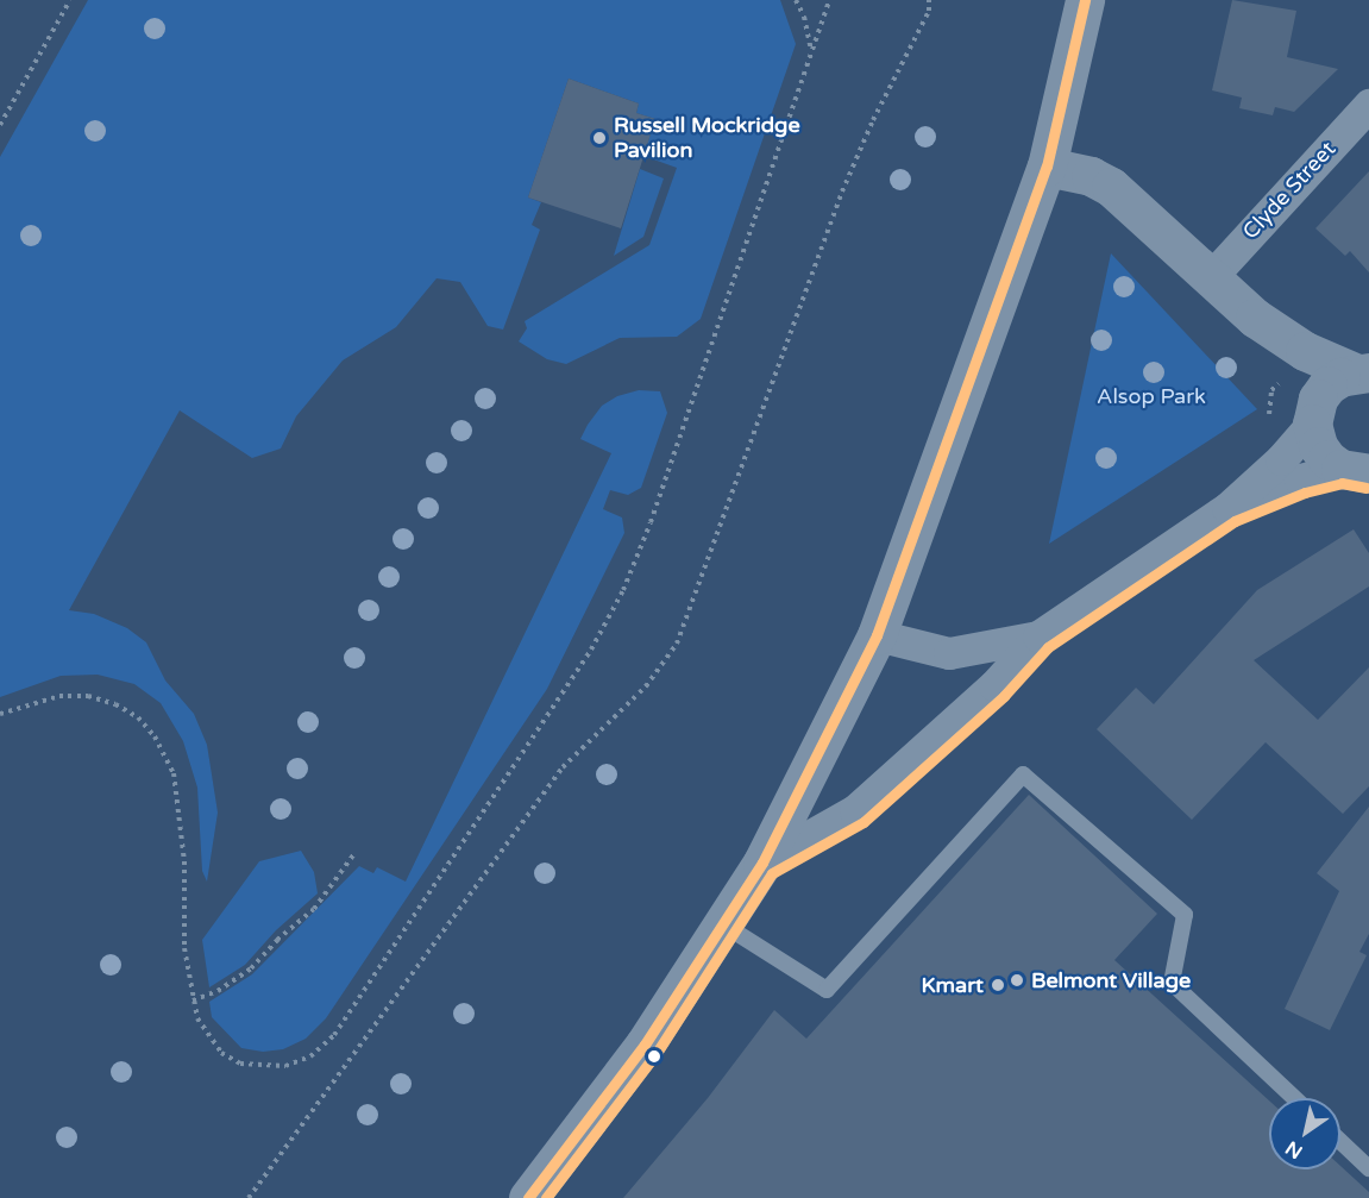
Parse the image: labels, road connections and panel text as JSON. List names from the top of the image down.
{
  "streets": {
    "street": ["Clyde Street"]
  },
  "parks": ["Alsop Park"],
  "places": ["Russell Mockridge Pavilion", "Belmont Village", "Kmart"],
  "north": "bottom left"
}
